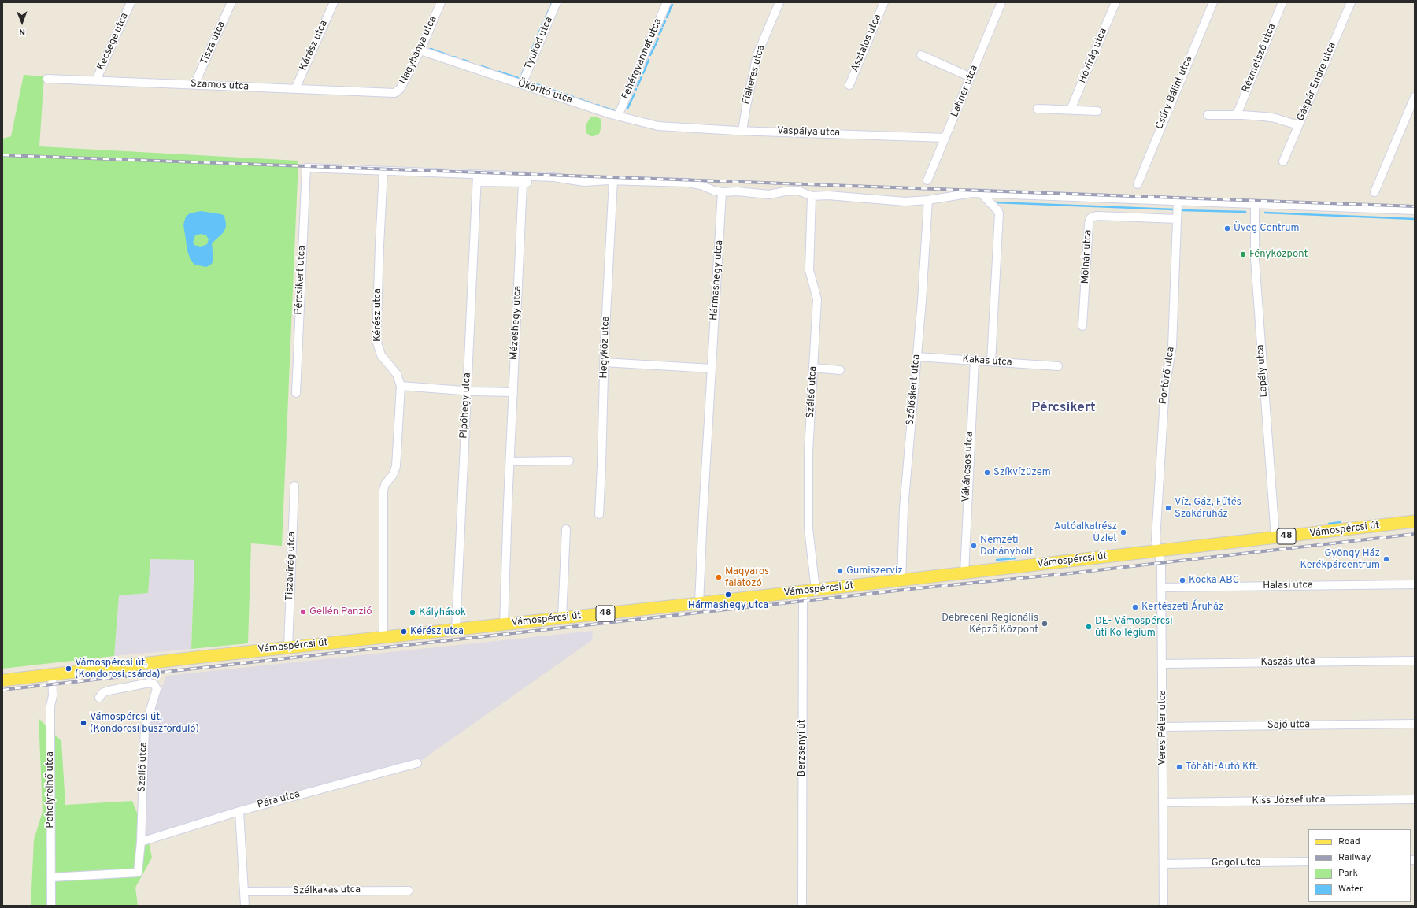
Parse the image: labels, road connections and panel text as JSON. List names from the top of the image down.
{
  "streets": {
    "main road": ["Vámospércsi út", "48"],
    "street": [
      "Kecsege utca",
      "Tisza utca",
      "Tyukod utca",
      "Asztalos utca",
      "Kárász utca",
      "Nagybánya utca",
      "Hóvirág utca",
      "Rézmetsző utca",
      "Fehérgyarmat utca",
      "Fiákeres utca",
      "Gáspár Endre utca",
      "Szamos utca",
      "Lahner utca",
      "Ököritó utca",
      "Csűry Bálint utca",
      "Vaspálya utca",
      "Molnár utca",
      "Pércsikert utca",
      "Hármashegy utca",
      "Kérész utca",
      "Mézeshegy utca",
      "Hegyköz utca",
      "Kakas utca",
      "Lapály utca",
      "Portörő utca",
      "Szőlőskert utca",
      "Szélső utca",
      "Pipóhegy utca",
      "Vákáncsos utca",
      "Tiszavirág utca",
      "Halasi utca",
      "Kaszás utca",
      "Sajó utca",
      "Veres Péter utca",
      "Berzsenyi út",
      "Szellő utca",
      "Pehelyfelhő utca",
      "Pára utca",
      "Kiss József utca",
      "Gogol utca",
      "Szélkakas utca"
    ]
  },
  "crossings": [
    ["Kecsege utca", "Szamos utca"],
    ["Tisza utca", "Szamos utca"],
    ["Tyukod utca", "Ököritó utca"],
    ["Kárász utca", "Szamos utca"],
    ["Nagybánya utca", "Szamos utca"],
    ["Nagybánya utca", "Ököritó utca"],
    ["Fehérgyarmat utca", "Ököritó utca"],
    ["Fiákeres utca", "Vaspálya utca"],
    ["Lahner utca", "Vaspálya utca"],
    ["Ököritó utca", "Vaspálya utca"],
    ["Molnár utca", "Portörő utca"],
    ["Pércsikert utca", "Kérész utca"],
    ["Hármashegy utca", "Vámospércsi út"],
    ["Kérész utca", "Vámospércsi út"],
    ["Mézeshegy utca", "Vámospércsi út"],
    ["Kakas utca", "Szőlőskert utca"],
    ["Kakas utca", "Vákáncsos utca"],
    ["Lapály utca", "Vámospércsi út"],
    ["Portörő utca", "Vámospércsi út"],
    ["Portörő utca", "Veres Péter utca"],
    ["Szőlőskert utca", "Vámospércsi út"],
    ["Szélső utca", "Vámospércsi út"],
    ["Pipóhegy utca", "Vámospércsi út"],
    ["Vákáncsos utca", "Vámospércsi út"],
    ["Vámospércsi út", "Tiszavirág utca"],
    ["Vámospércsi út", "Veres Péter utca"],
    ["Vámospércsi út", "Berzsenyi út"],
    ["Vámospércsi út", "Pehelyfelhő utca"],
    ["Halasi utca", "Veres Péter utca"],
    ["Kaszás utca", "Veres Péter utca"],
    ["Sajó utca", "Veres Péter utca"],
    ["Veres Péter utca", "Kiss József utca"],
    ["Veres Péter utca", "Gogol utca"],
    ["Szellő utca", "Pehelyfelhő utca"],
    ["Szellő utca", "Pára utca"]
  ],
  "districts": ["Pércsikert"],
  "places": [
    "Üveg Centrum",
    "Fényközpont",
    "Szíkvízüzem",
    "Víz, Gáz, Fűtés Szakáruház",
    "Autóalkatrész Üzlet",
    "Nemzeti Dohánybolt",
    "Gyöngy Ház Kerékpárcentrum",
    "Gumiszerviz",
    "Magyaros falatozó",
    "Kocka ABC",
    "Hármashegy utca",
    "Kertészeti Áruház",
    "Gellén Panzió",
    "Kályhások",
    "Debreceni Regionális Képző Központ",
    "DE- Vámospércsi úti Kollégium",
    "Kérész utca",
    "Vámospércsi út, (Kondorosi csárda)",
    "Vámospércsi út, (Kondorosi buszforduló)",
    "Tóháti-Autó Kft."
  ],
  "legend": [
    "Road",
    "Railway",
    "Park",
    "Water"
  ],
  "north": "bottom"
}
